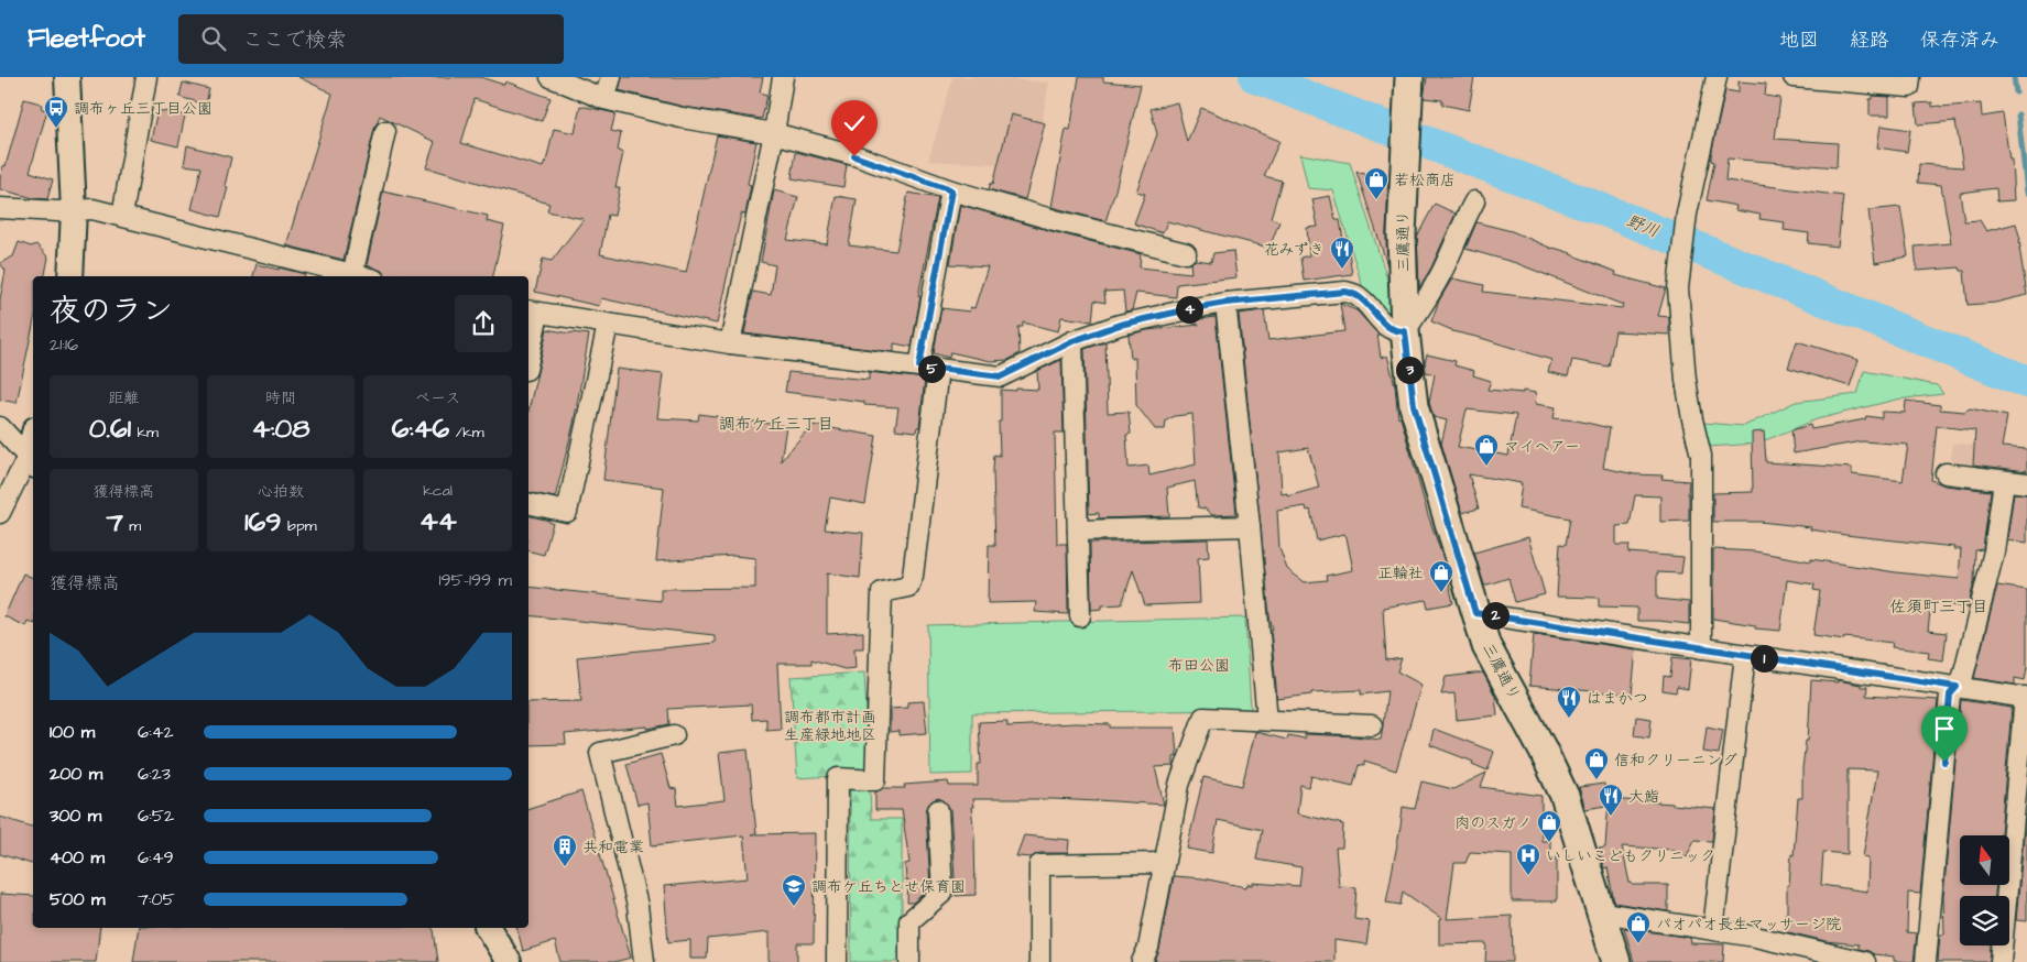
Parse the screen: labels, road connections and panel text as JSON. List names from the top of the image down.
{
  "streets": {
    "main road": ["三鷹通り"]
  },
  "districts": ["調布ケ丘三丁目", "佐須町三丁目"],
  "water": ["野川"],
  "parks": ["布田公園", "調布都市計画 生産緑地地区"],
  "places": {
    "bus stop": ["調布ヶ丘三丁目公園"],
    "shop": [
      "若松商店",
      "マイヘアー",
      "正輪社",
      "信和クリーニング",
      "肉のスガノ",
      "パオパオ長生マッサージ院"
    ],
    "restaurant": ["花みずき", "はまかつ", "大鮨"],
    "building": ["共和電業"],
    "hospital": ["いしいこどもクリニック"],
    "school or university": ["調布ケ丘ちとせ保育園"]
  },
  "north": "top",
  "page": {
    "header": "Fleetfoot",
    "search": "ここで検索",
    "nav": ["地図", "経路", "保存済み"],
    "heading": ["夜のラン", "21:16"],
    "pins": [
      "4",
      "5",
      "3",
      "2",
      "1"
    ],
    "stats": [
      ["距離", "0.61 km"],
      ["時間", "4:08"],
      ["ペース", "6:46 /km"],
      ["獲得標高", "7 m"],
      ["心拍数", "169 bpm"],
      ["kcal", "44"]
    ],
    "chart": ["獲得標高", "195–199 m"],
    "list": [
      {
        "name": "100 m",
        "note": "6:42"
      },
      {
        "name": "200 m",
        "note": "6:23"
      },
      {
        "name": "300 m",
        "note": "6:52"
      },
      {
        "name": "400 m",
        "note": "6:49"
      },
      {
        "name": "500 m",
        "note": "7:05"
      }
    ]
  }
}
